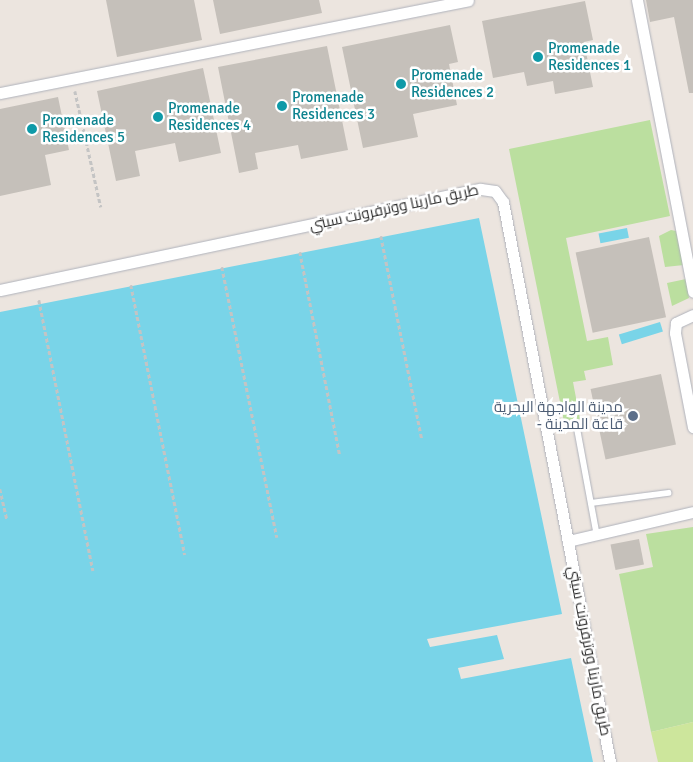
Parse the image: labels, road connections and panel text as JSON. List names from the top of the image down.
{
  "streets": {
    "street": ["طريق مارينا ووترفرونت سيتي"]
  },
  "places": [
    "Promenade Residences 1",
    "Promenade Residences 2",
    "Promenade Residences 3",
    "Promenade Residences 4",
    "Promenade Residences 5",
    "مدينة الواجهة البحرية - قاعة المدينة"
  ]
}
